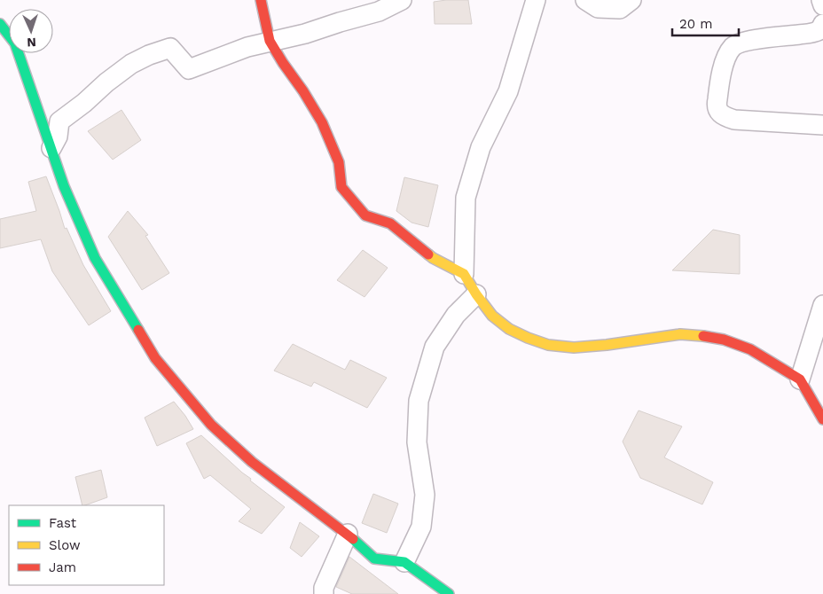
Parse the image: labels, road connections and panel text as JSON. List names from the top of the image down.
{
  "legend": ["Fast", "Slow", "Jam"],
  "scale_bar": "20 m",
  "north": "bottom"
}
